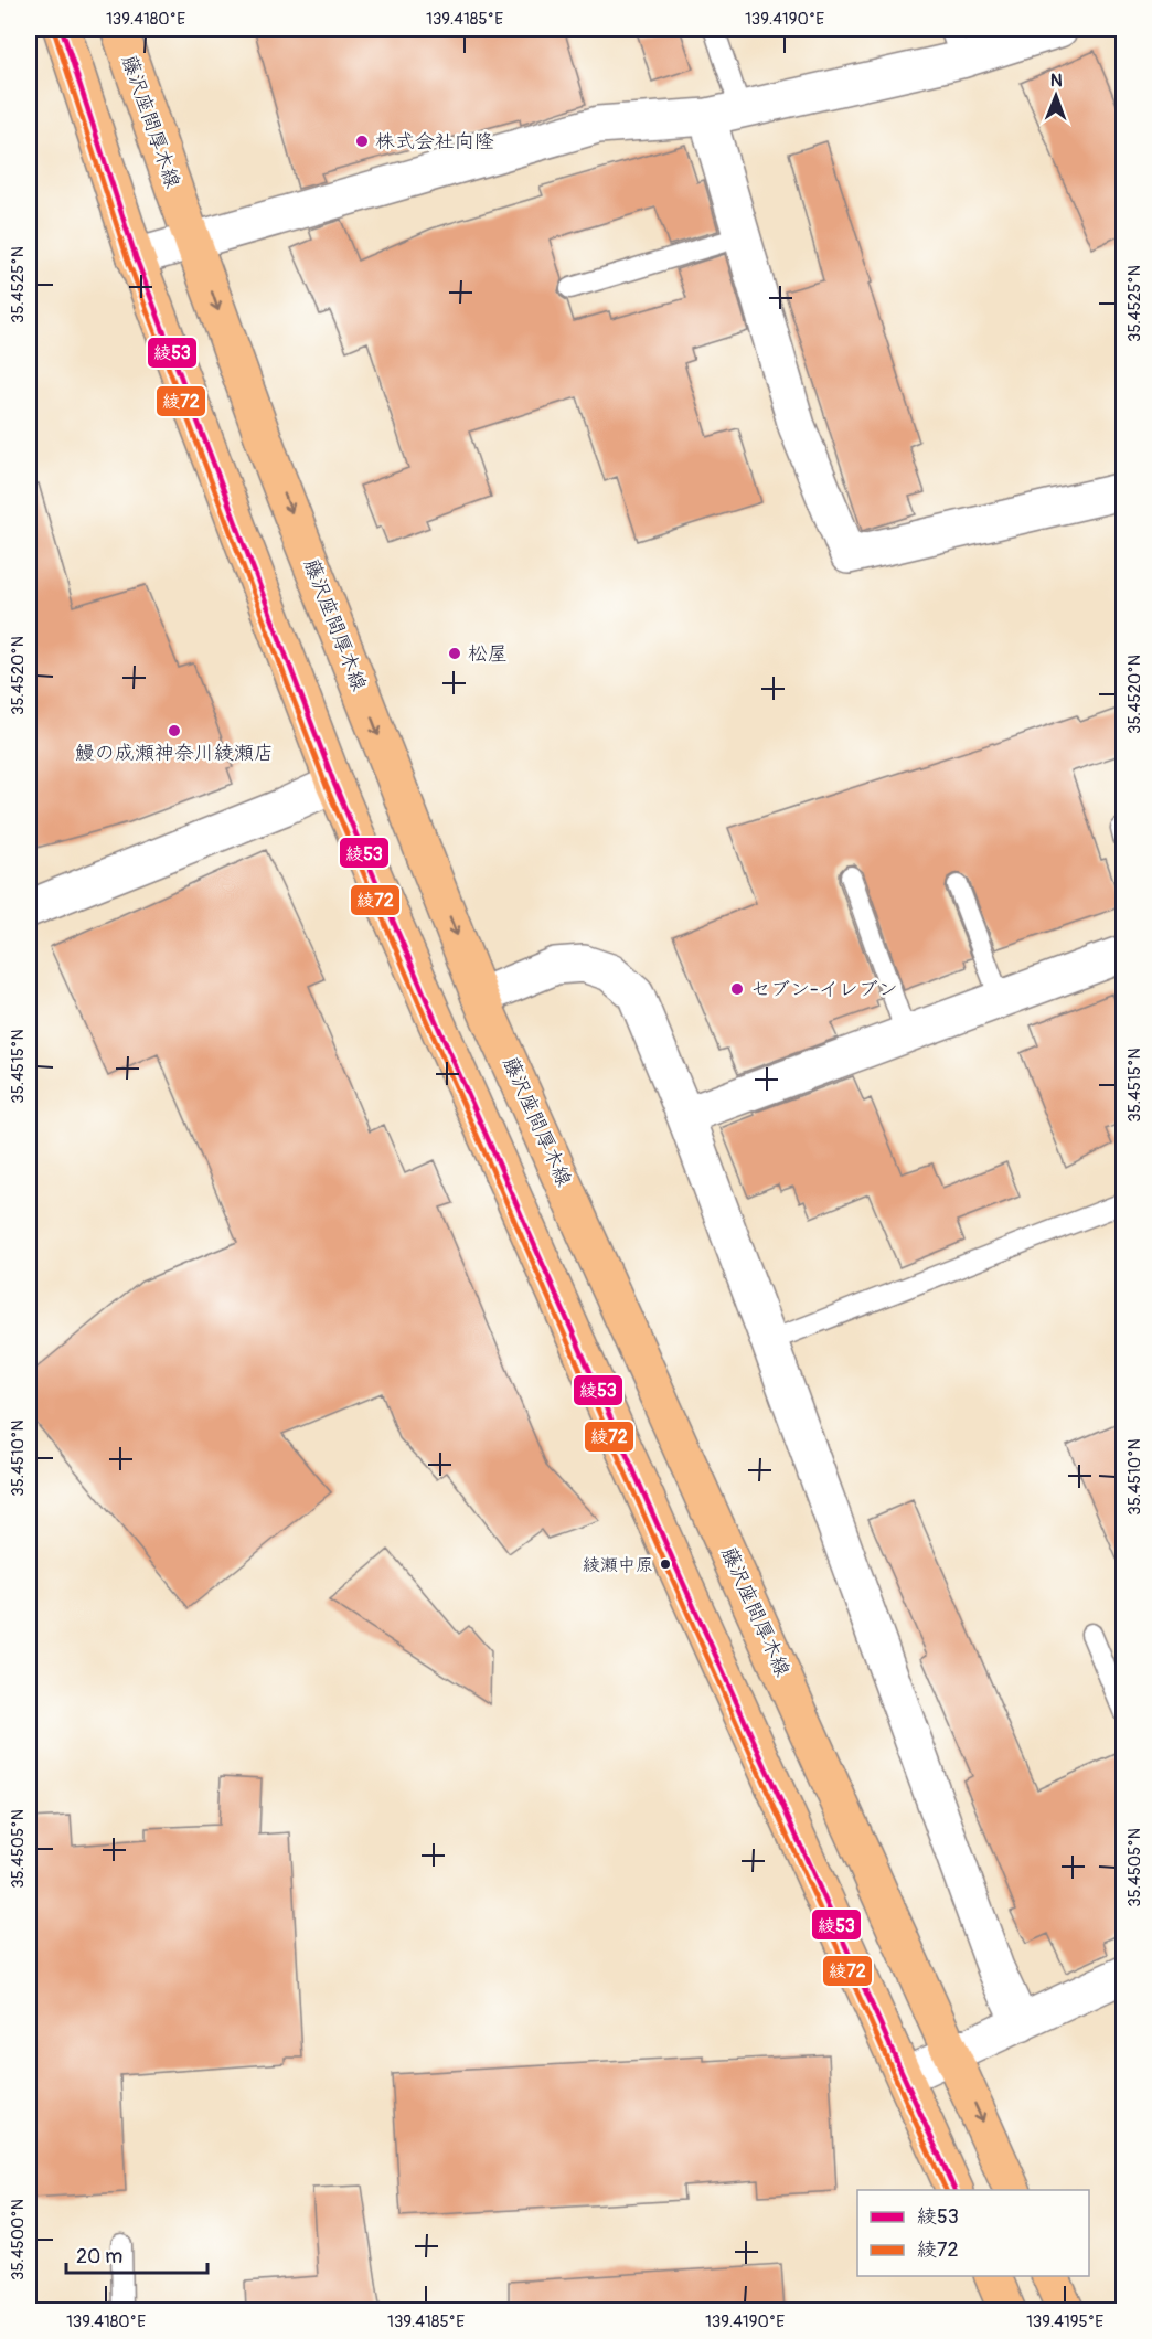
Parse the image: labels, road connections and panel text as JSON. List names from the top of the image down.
{
  "streets": {
    "main road": ["藤沢座間厚木線"]
  },
  "places": [
    "株式会社向隆",
    "松屋",
    "鰻の成瀬神奈川綾瀬店",
    "セブン-イレブン",
    "綾瀬中原"
  ],
  "lines": ["transit line 綾53", "transit line 綾72"],
  "legend": ["綾53", "綾72"],
  "scale_bar": "20 m",
  "north": "top",
  "coordinates": [
    "139.4180°E",
    "139.4185°E",
    "139.4190°E",
    "35.4525°N",
    "35.4520°N",
    "35.4515°N",
    "35.4510°N",
    "35.4505°N",
    "35.4500°N",
    "139.4195°E"
  ]
}
